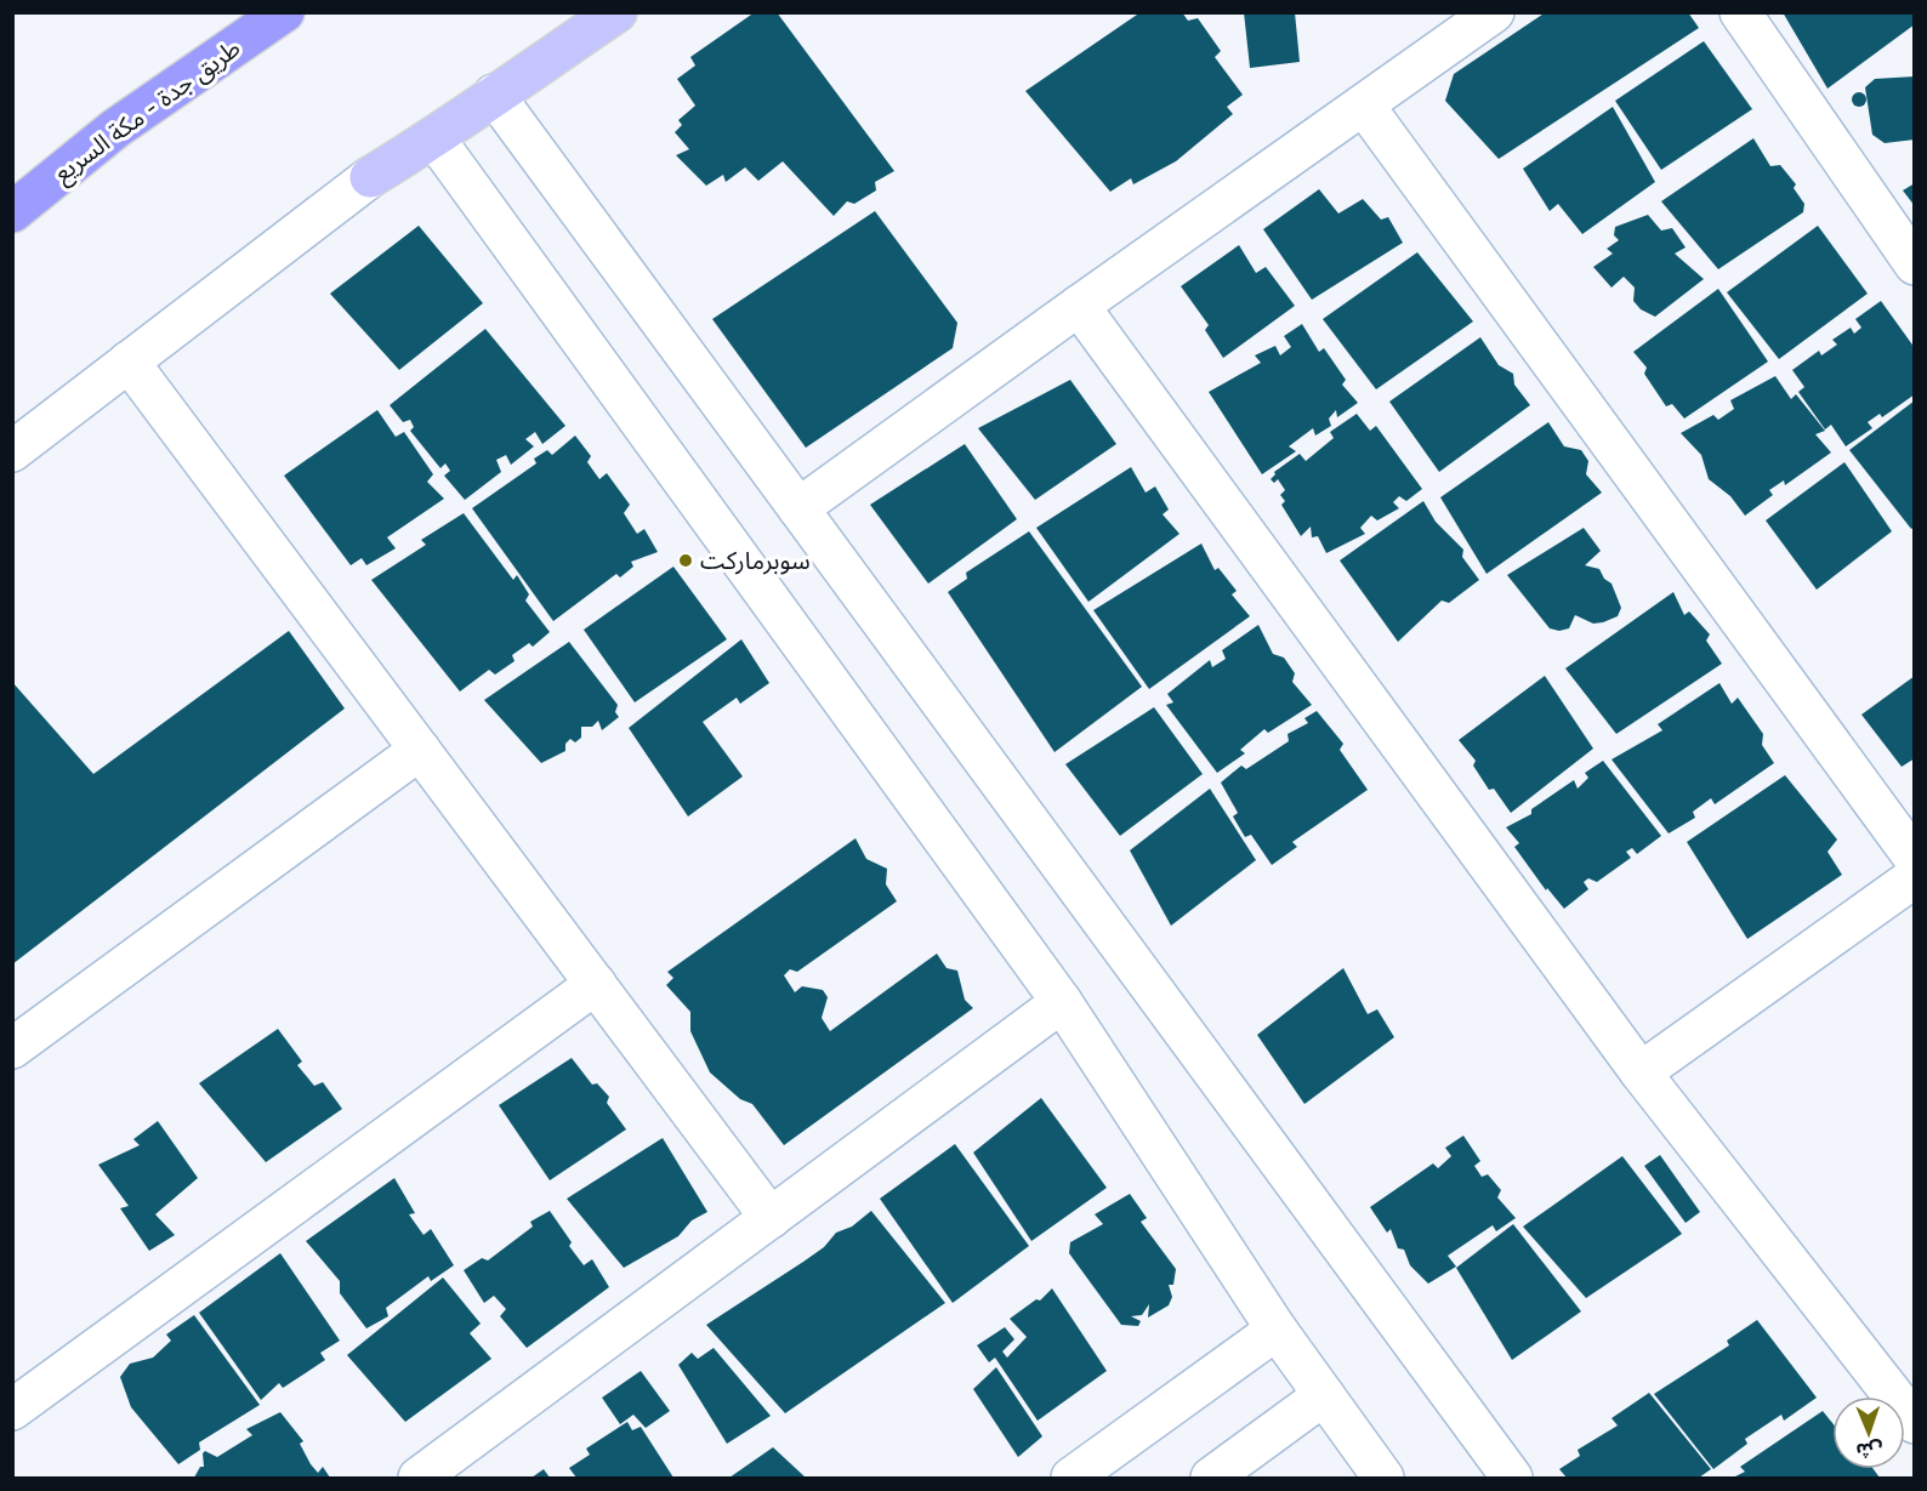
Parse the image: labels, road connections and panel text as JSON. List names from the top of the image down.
{
  "streets": {
    "highway": ["طريق جدة - مكة السريع"]
  },
  "places": ["سوبرماركت"],
  "north": "bottom"
}
